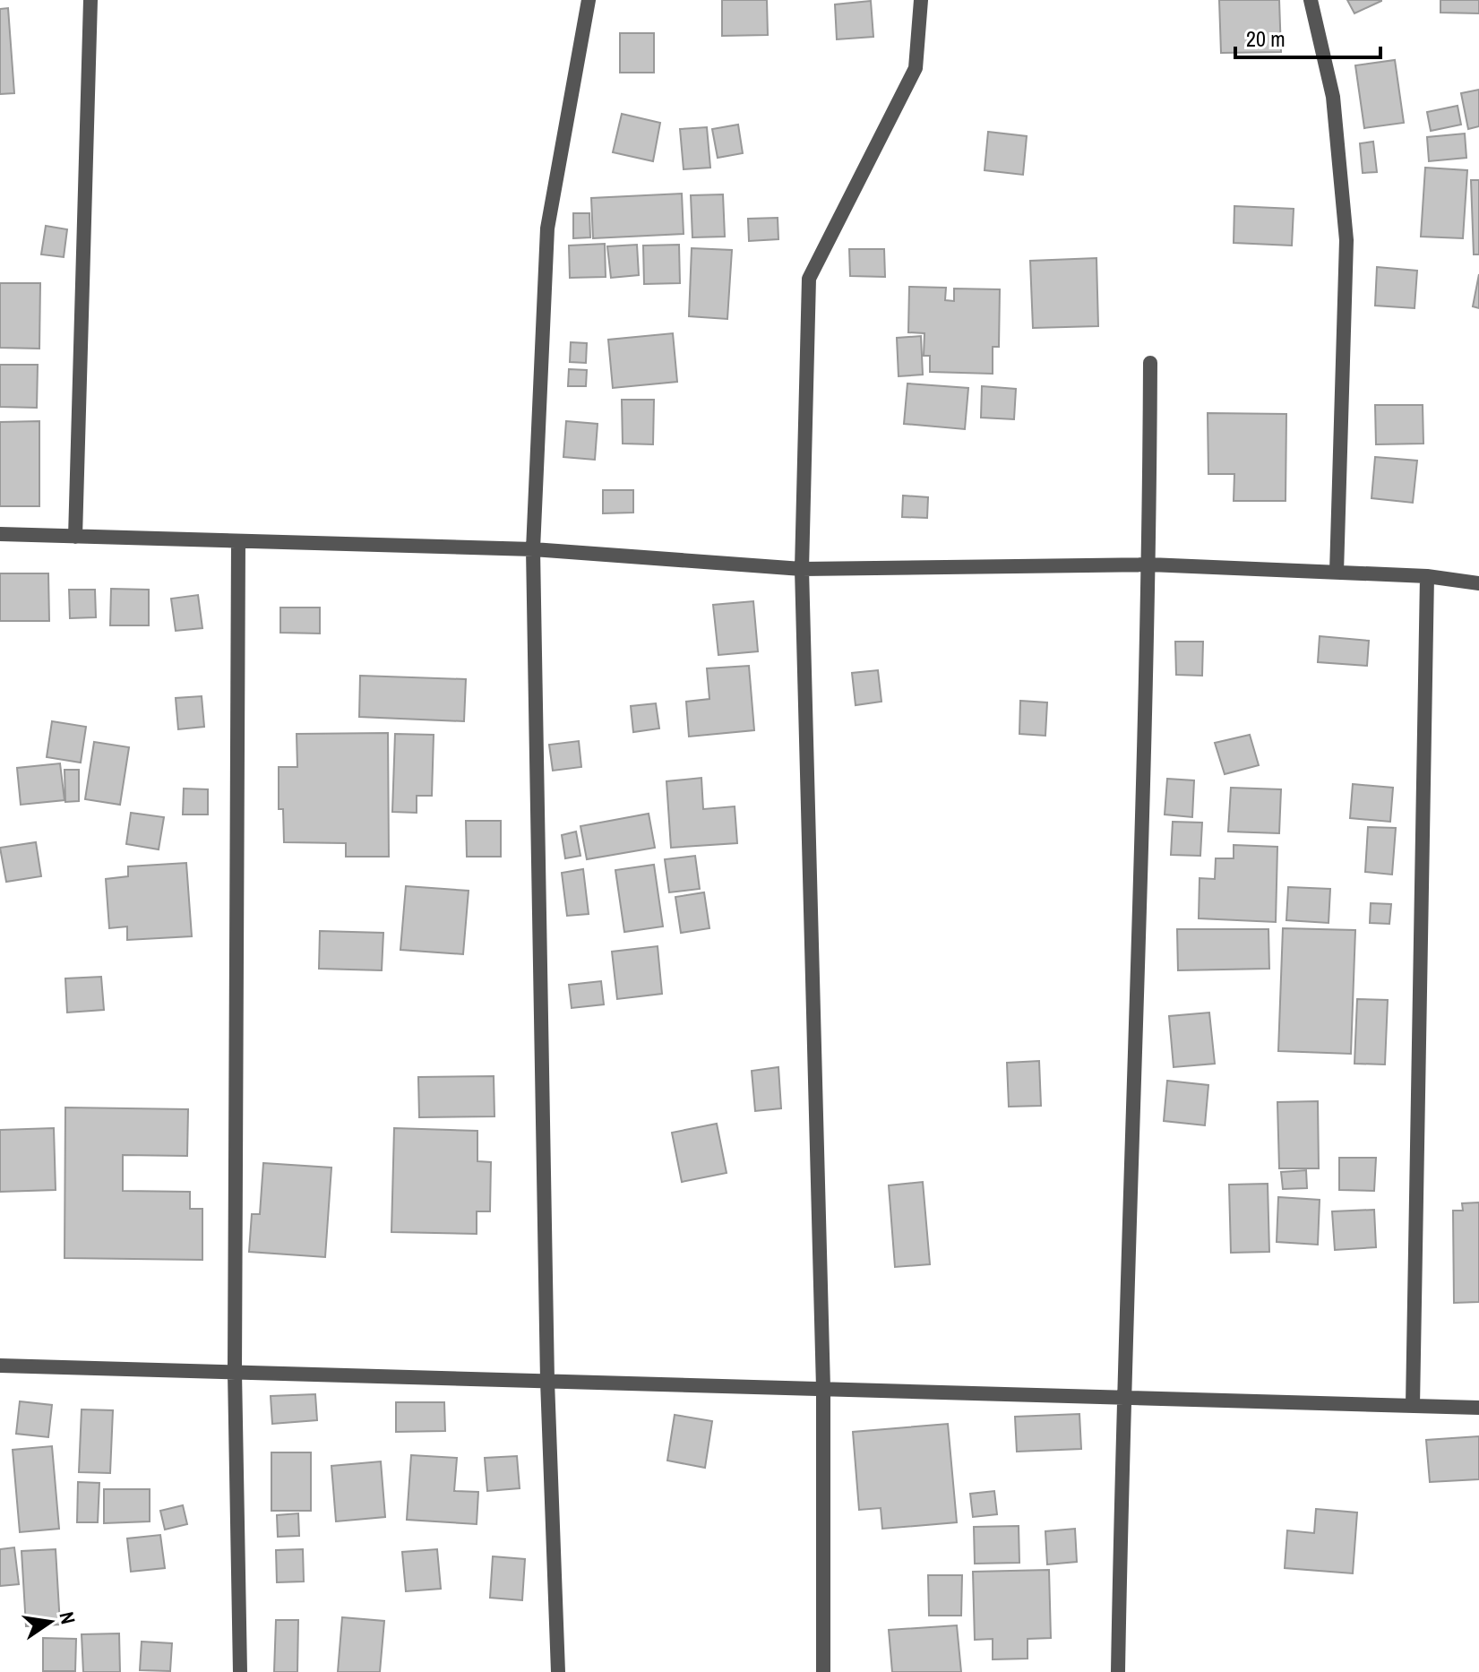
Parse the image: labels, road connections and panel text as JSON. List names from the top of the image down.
{
  "scale_bar": "20 m",
  "north": "right"
}
